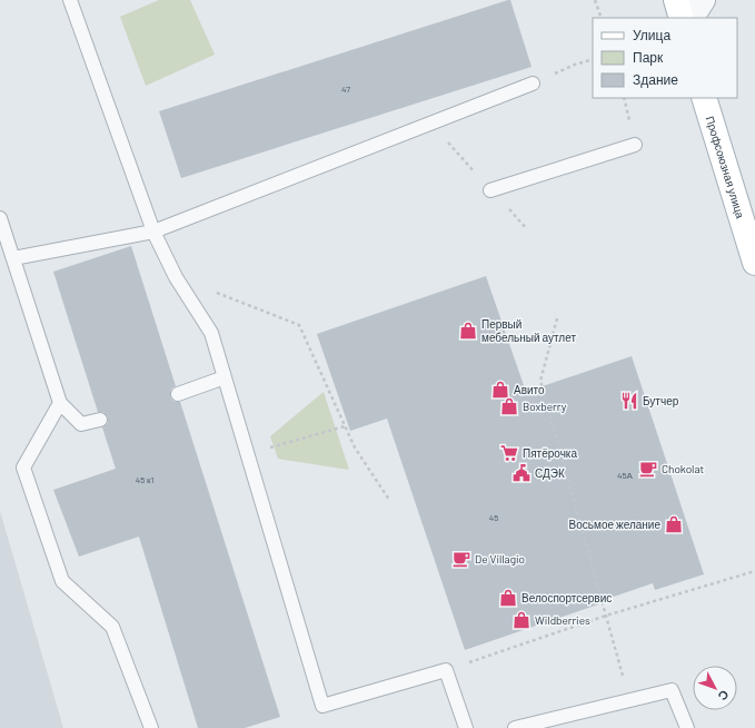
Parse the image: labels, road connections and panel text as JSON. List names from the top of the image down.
{
  "streets": {
    "main road": ["Профсоюзная улица"]
  },
  "places": {
    "shop": [
      "Первый мебельный аутлет",
      "Авито",
      "Boxberry",
      "Восьмое желание",
      "Велоспортсервис",
      "Wildberries"
    ],
    "restaurant": ["Бутчер"],
    "supermarket": ["Пятёрочка"],
    "cafe": ["Chokolat", "De Villagio"],
    "public building": ["СДЭК"]
  },
  "house_numbers": [
    "47",
    "45А",
    "45 к1",
    "45"
  ],
  "legend": ["Улица", "Парк", "Здание"],
  "north": "bottom right"
}
